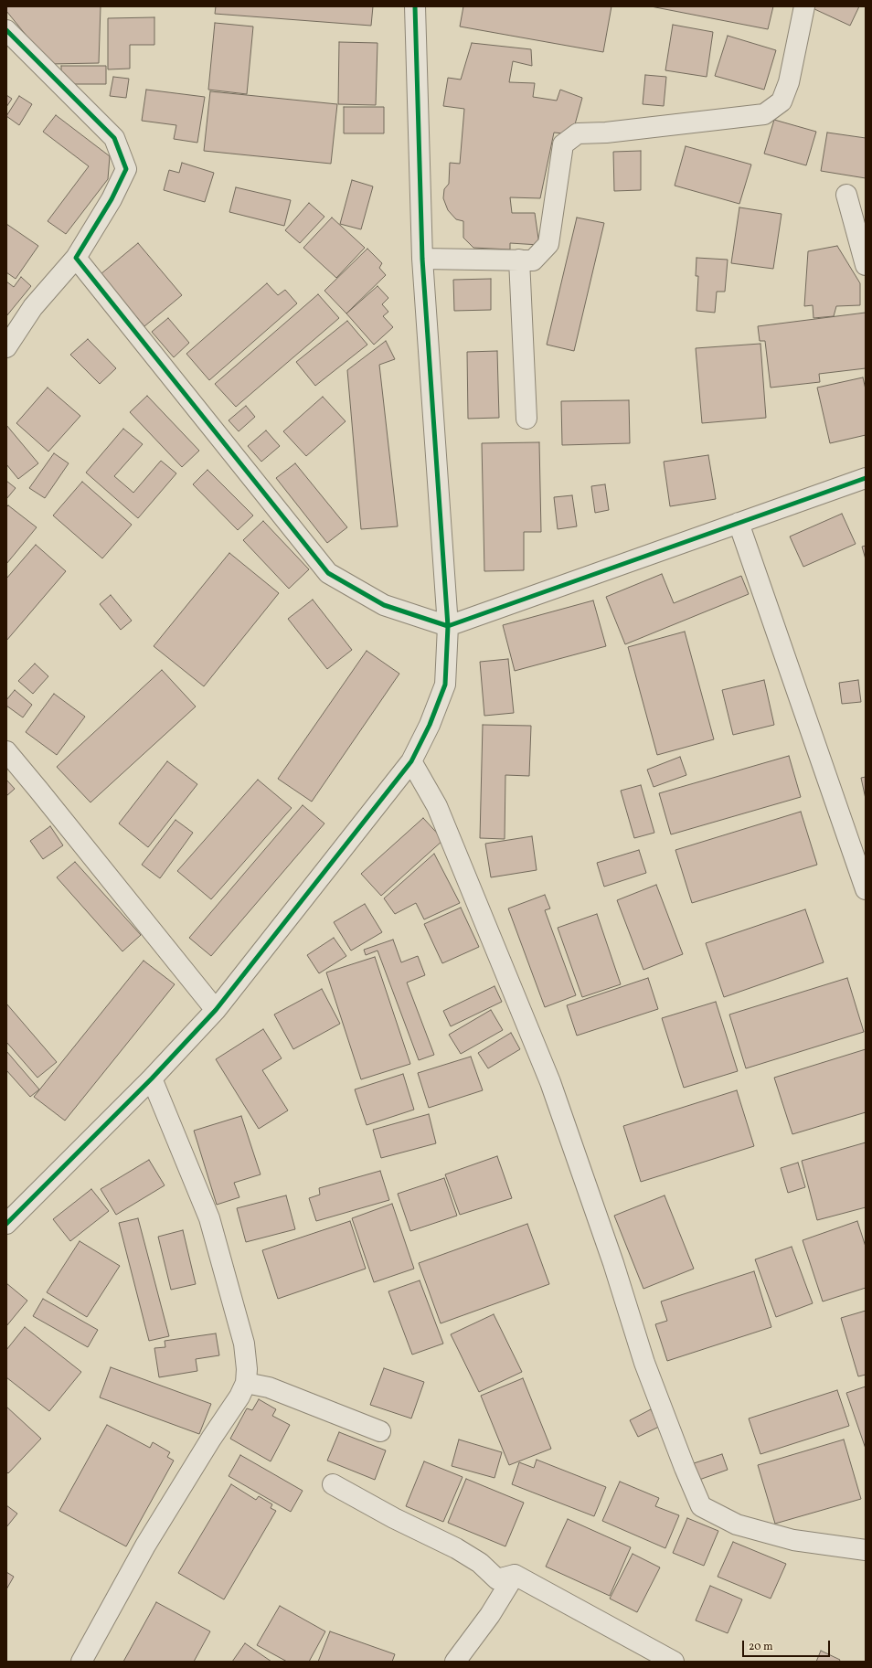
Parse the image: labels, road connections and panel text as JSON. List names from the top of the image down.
{
  "scale_bar": "20 m"
}
